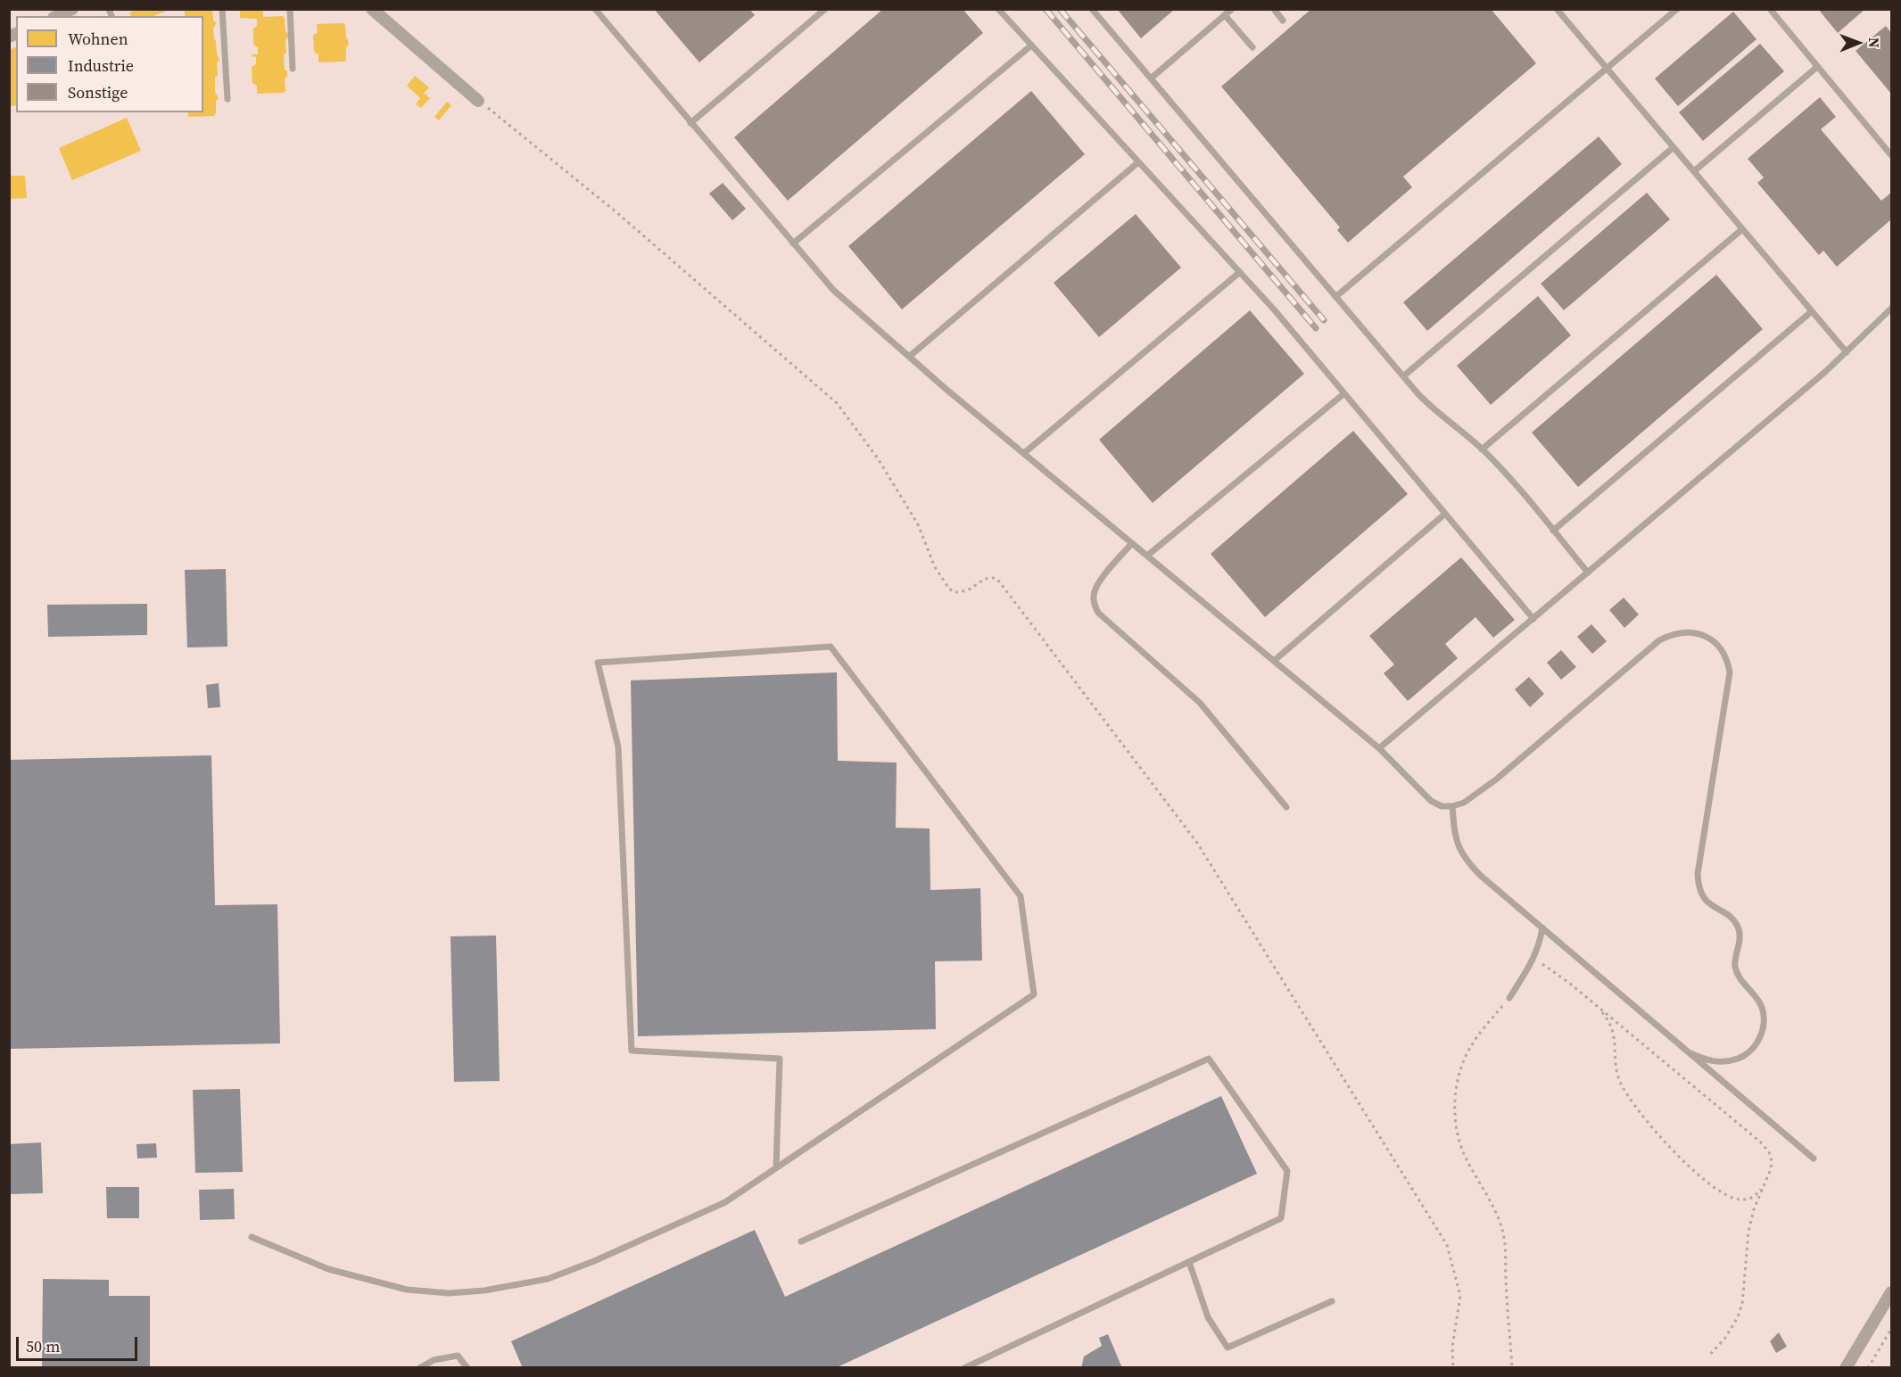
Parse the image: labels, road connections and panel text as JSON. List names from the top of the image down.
{
  "legend": ["Wohnen", "Industrie", "Sonstige"],
  "scale_bar": "50 m",
  "north": "right"
}
